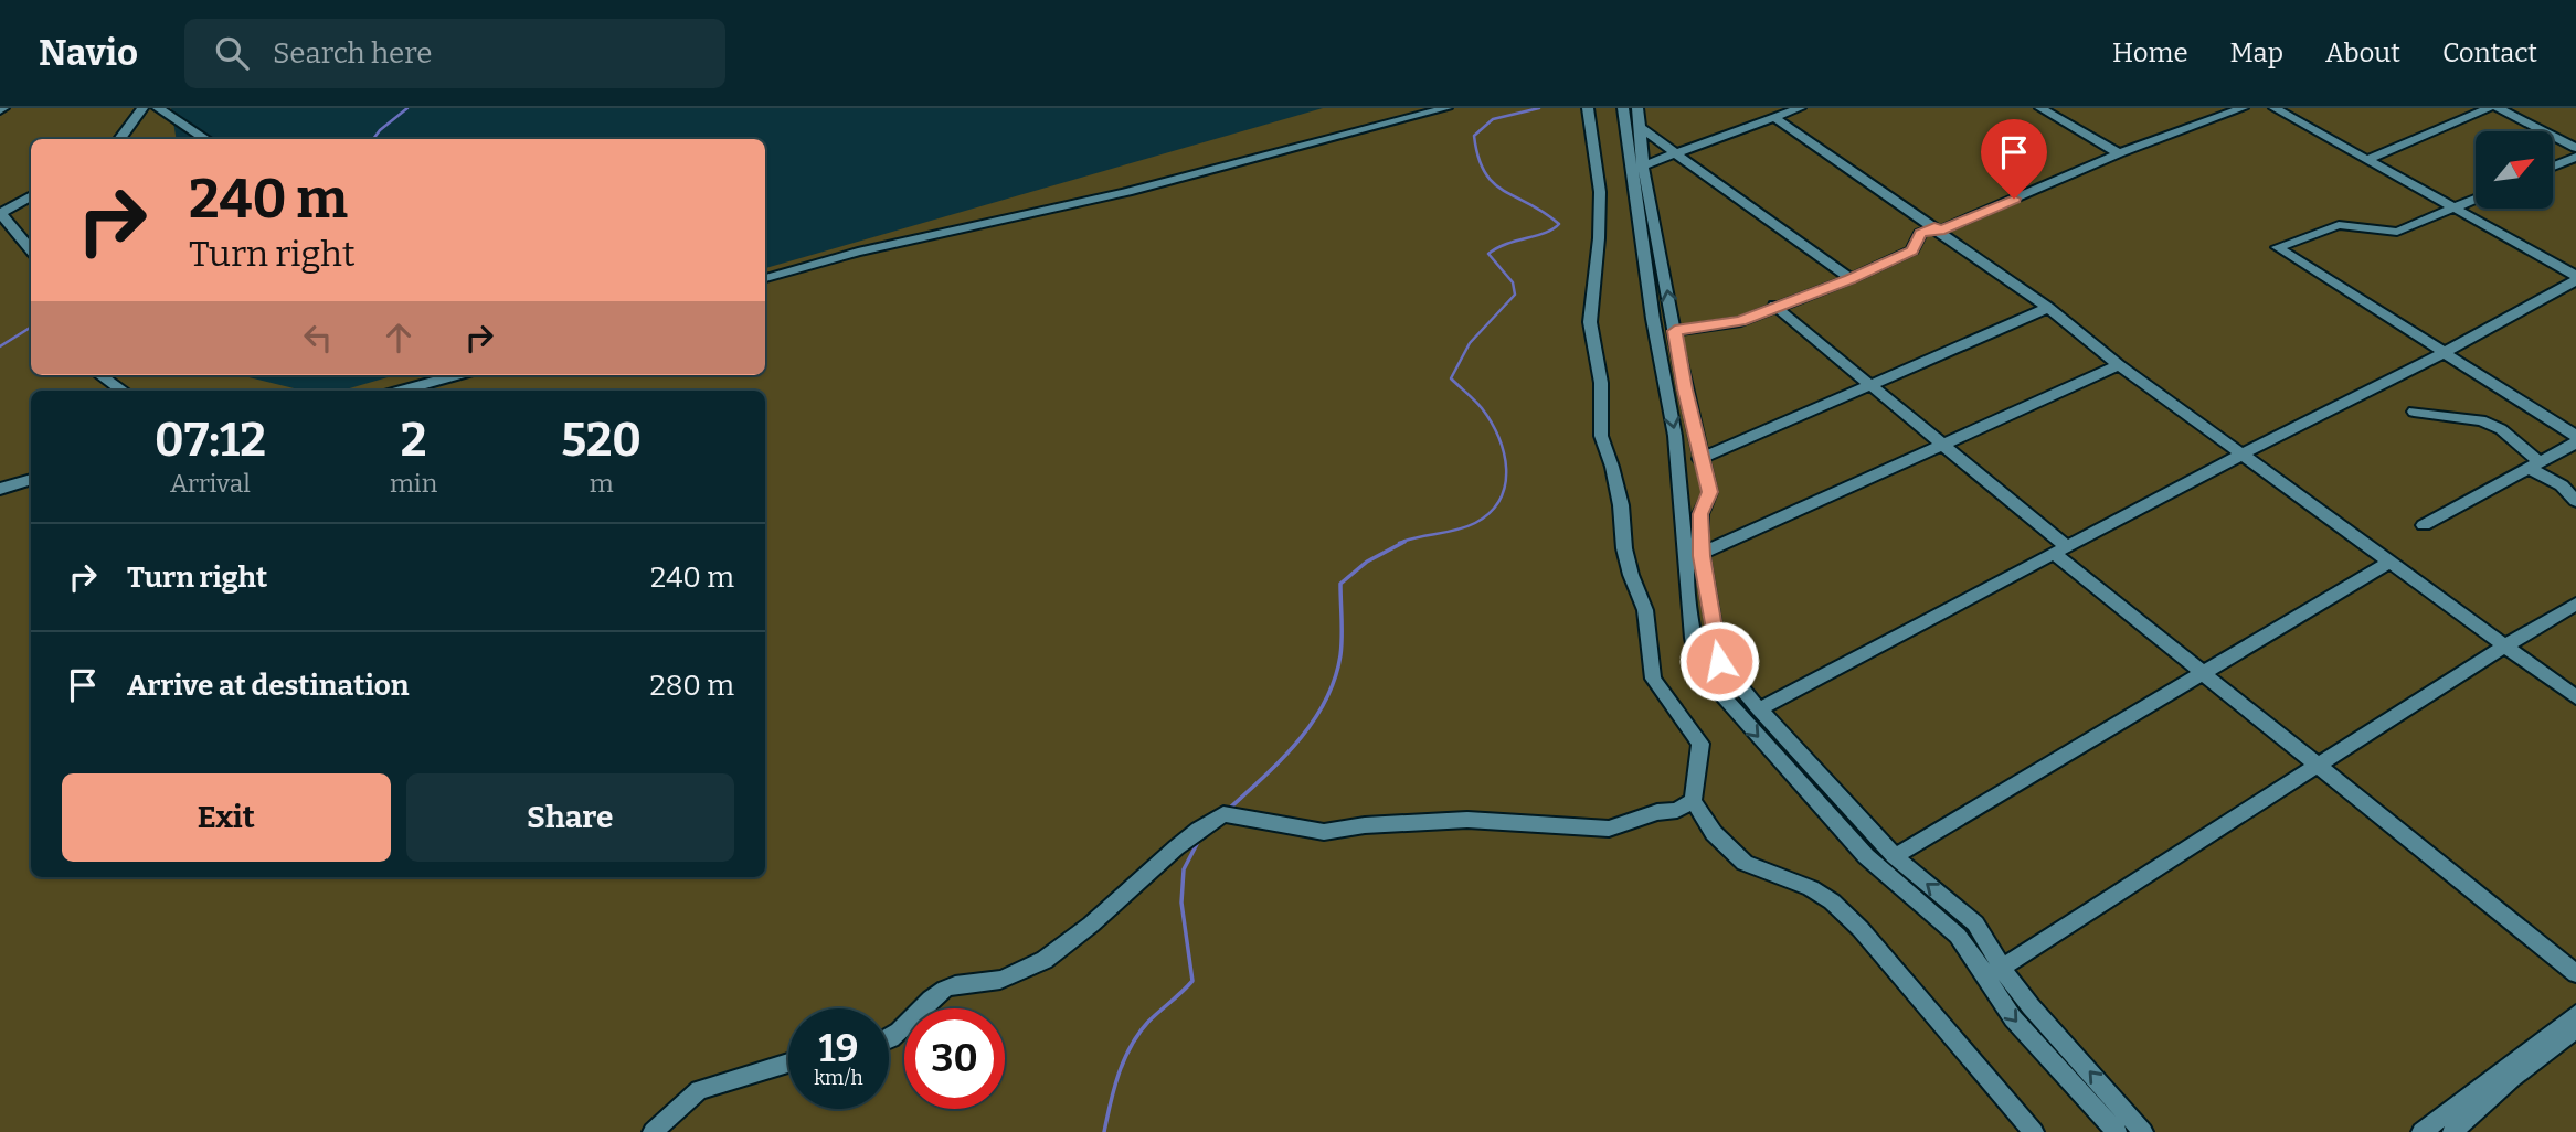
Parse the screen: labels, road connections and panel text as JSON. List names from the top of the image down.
{
  "north": "top right",
  "page": {
    "header": "Navio",
    "search": "Search here",
    "nav": [
      "Home",
      "Map",
      "About",
      "Contact"
    ],
    "turn": ["240 m", "Turn right"],
    "eta": [
      "07:12",
      "Arrival",
      "2",
      "min",
      "520",
      "m"
    ],
    "list": [
      {
        "name": "Turn right",
        "value": "240 m"
      },
      {
        "name": "Arrive at destination",
        "value": "280 m"
      }
    ],
    "buttons": ["Exit", "Share"],
    "speed": "19 km/h",
    "limit": "30"
  }
}
